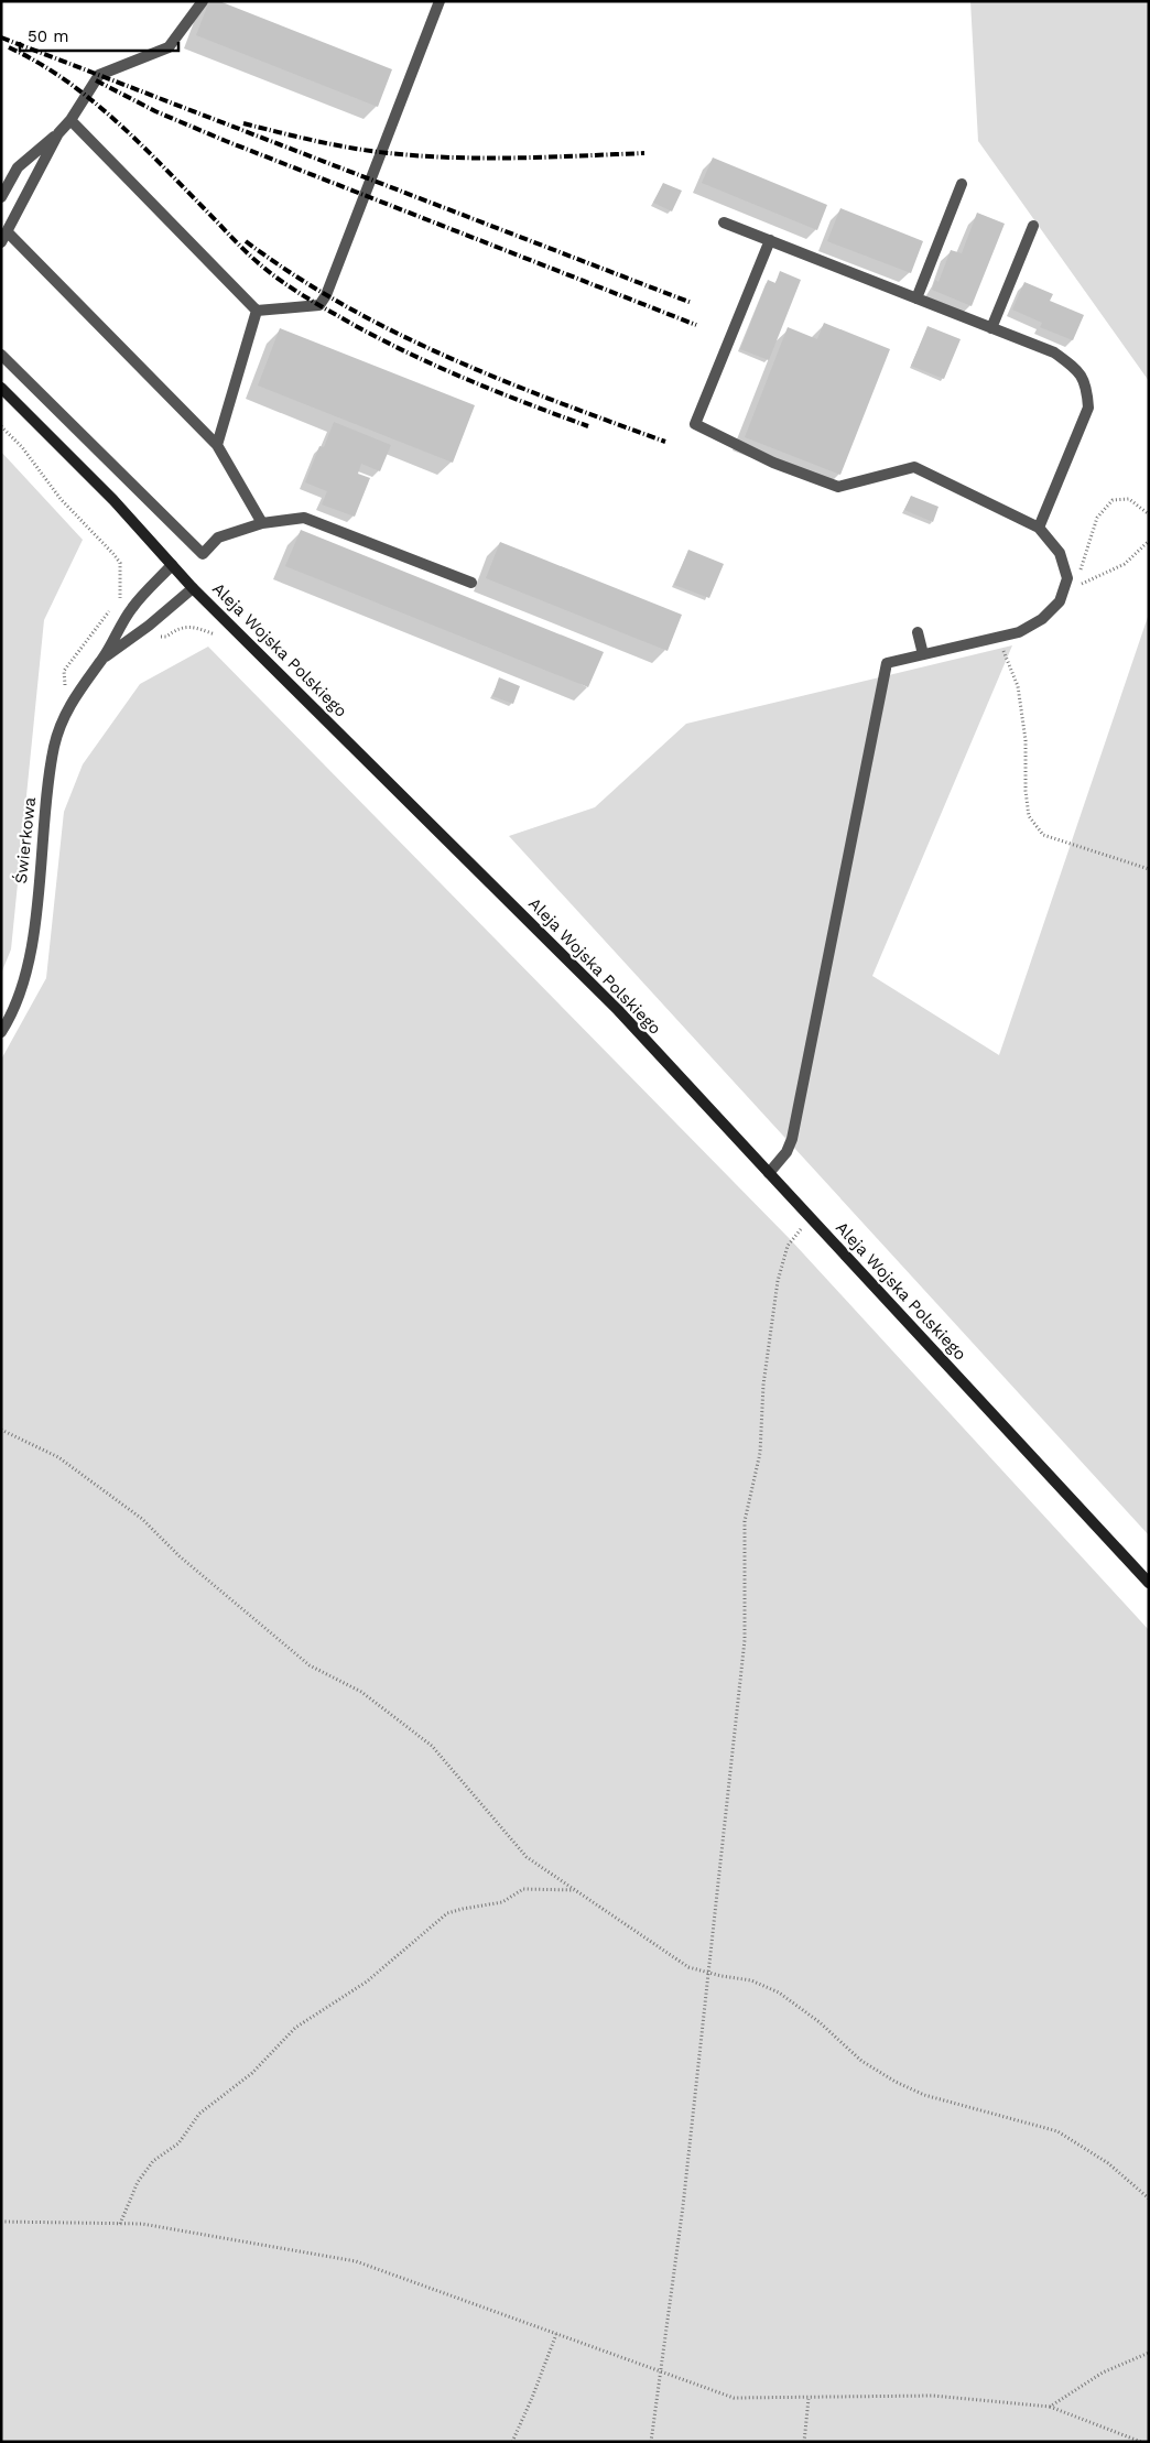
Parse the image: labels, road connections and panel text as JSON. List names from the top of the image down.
{
  "streets": {
    "main road": ["Aleja Wojska Polskiego"],
    "street": ["Świerkowa"]
  },
  "scale_bar": "50 m"
}
